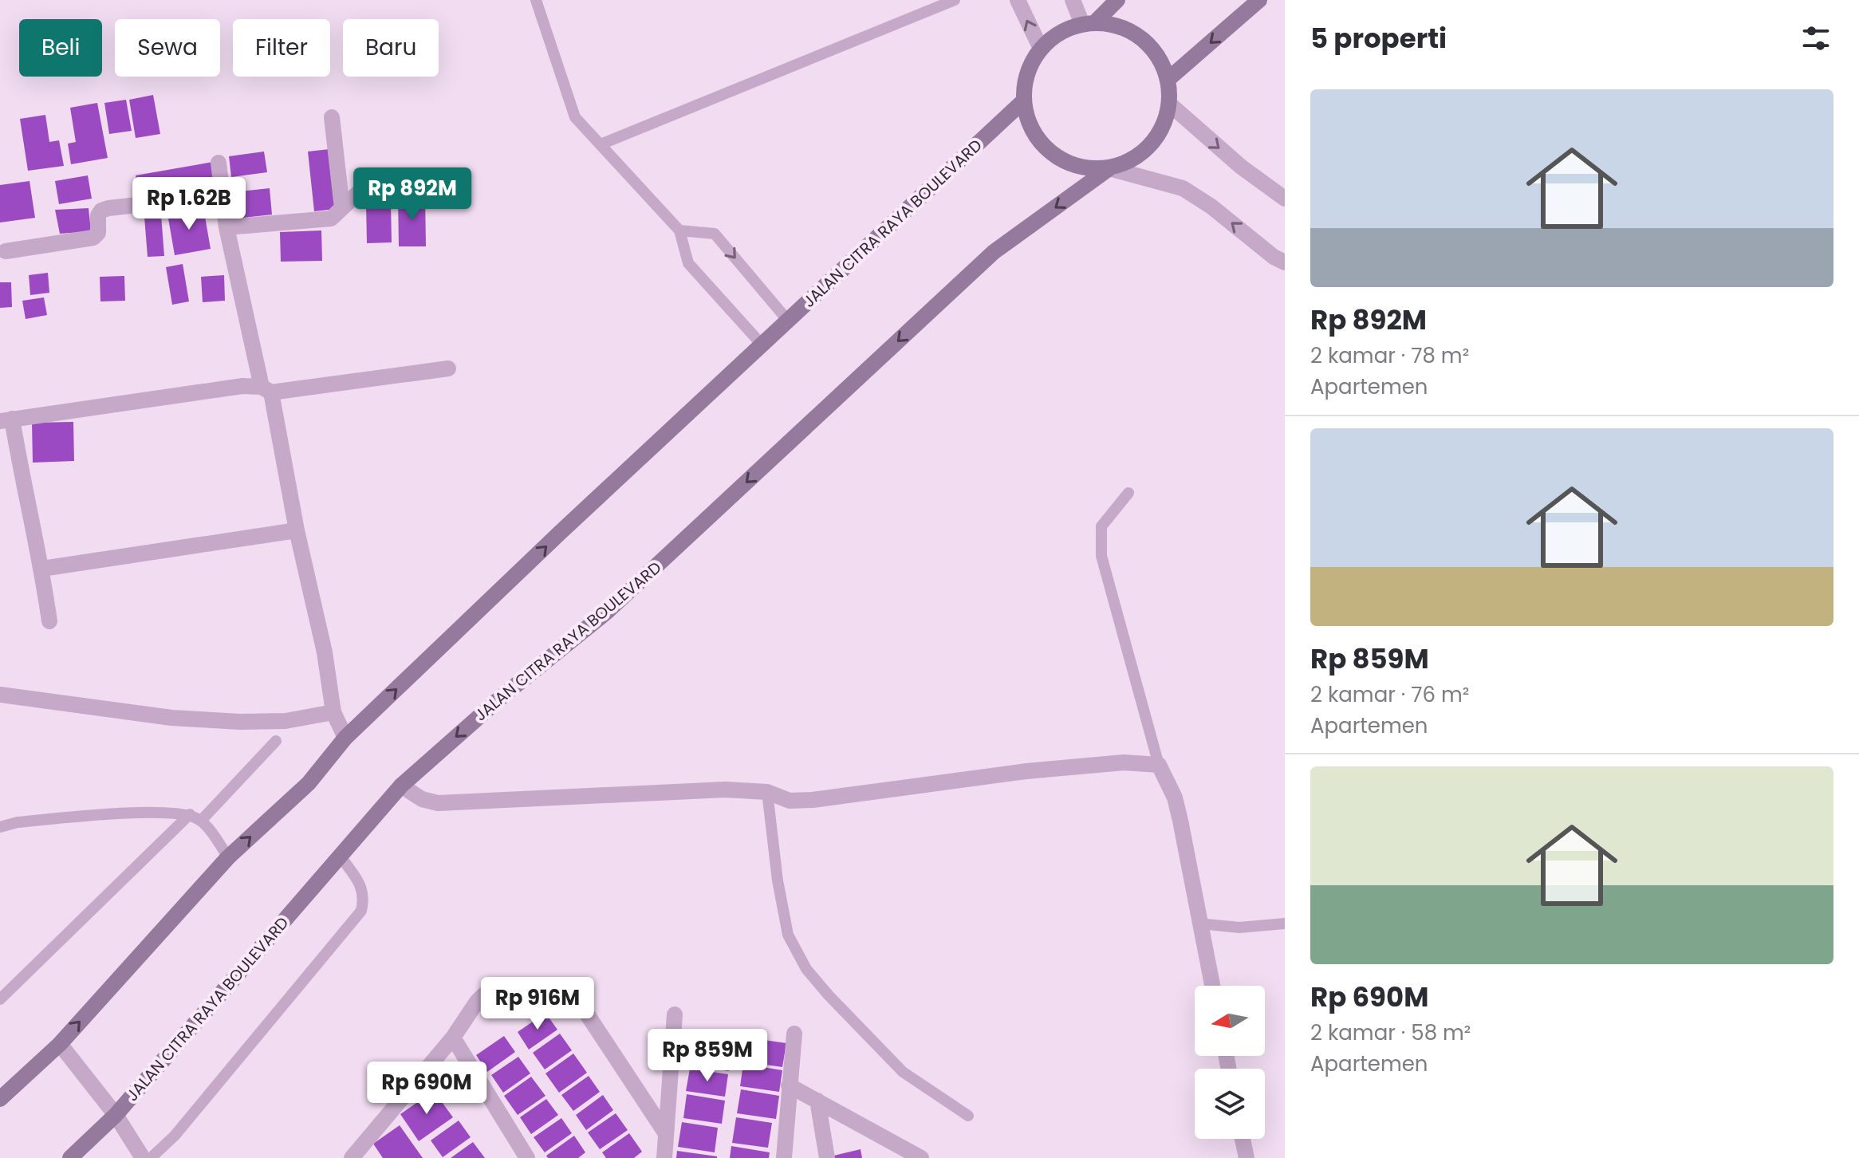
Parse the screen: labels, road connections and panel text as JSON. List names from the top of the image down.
{
  "streets": {
    "main road": ["JALAN CITRA RAYA BOULEVARD"]
  },
  "north": "left",
  "page": {
    "heading": "5 properti",
    "chip": [
      "Beli",
      "Sewa",
      "Filter",
      "Baru"
    ],
    "list": [
      {
        "name": "Rp 892M",
        "note": "2 kamar · 78 m² · Apartemen"
      },
      {
        "name": "Rp 859M",
        "note": "2 kamar · 76 m² · Apartemen"
      },
      {
        "name": "Rp 690M",
        "note": "2 kamar · 58 m² · Apartemen"
      }
    ],
    "price": [
      "Rp 892M",
      "Rp 1.62B",
      "Rp 916M",
      "Rp 859M",
      "Rp 690M"
    ]
  }
}
